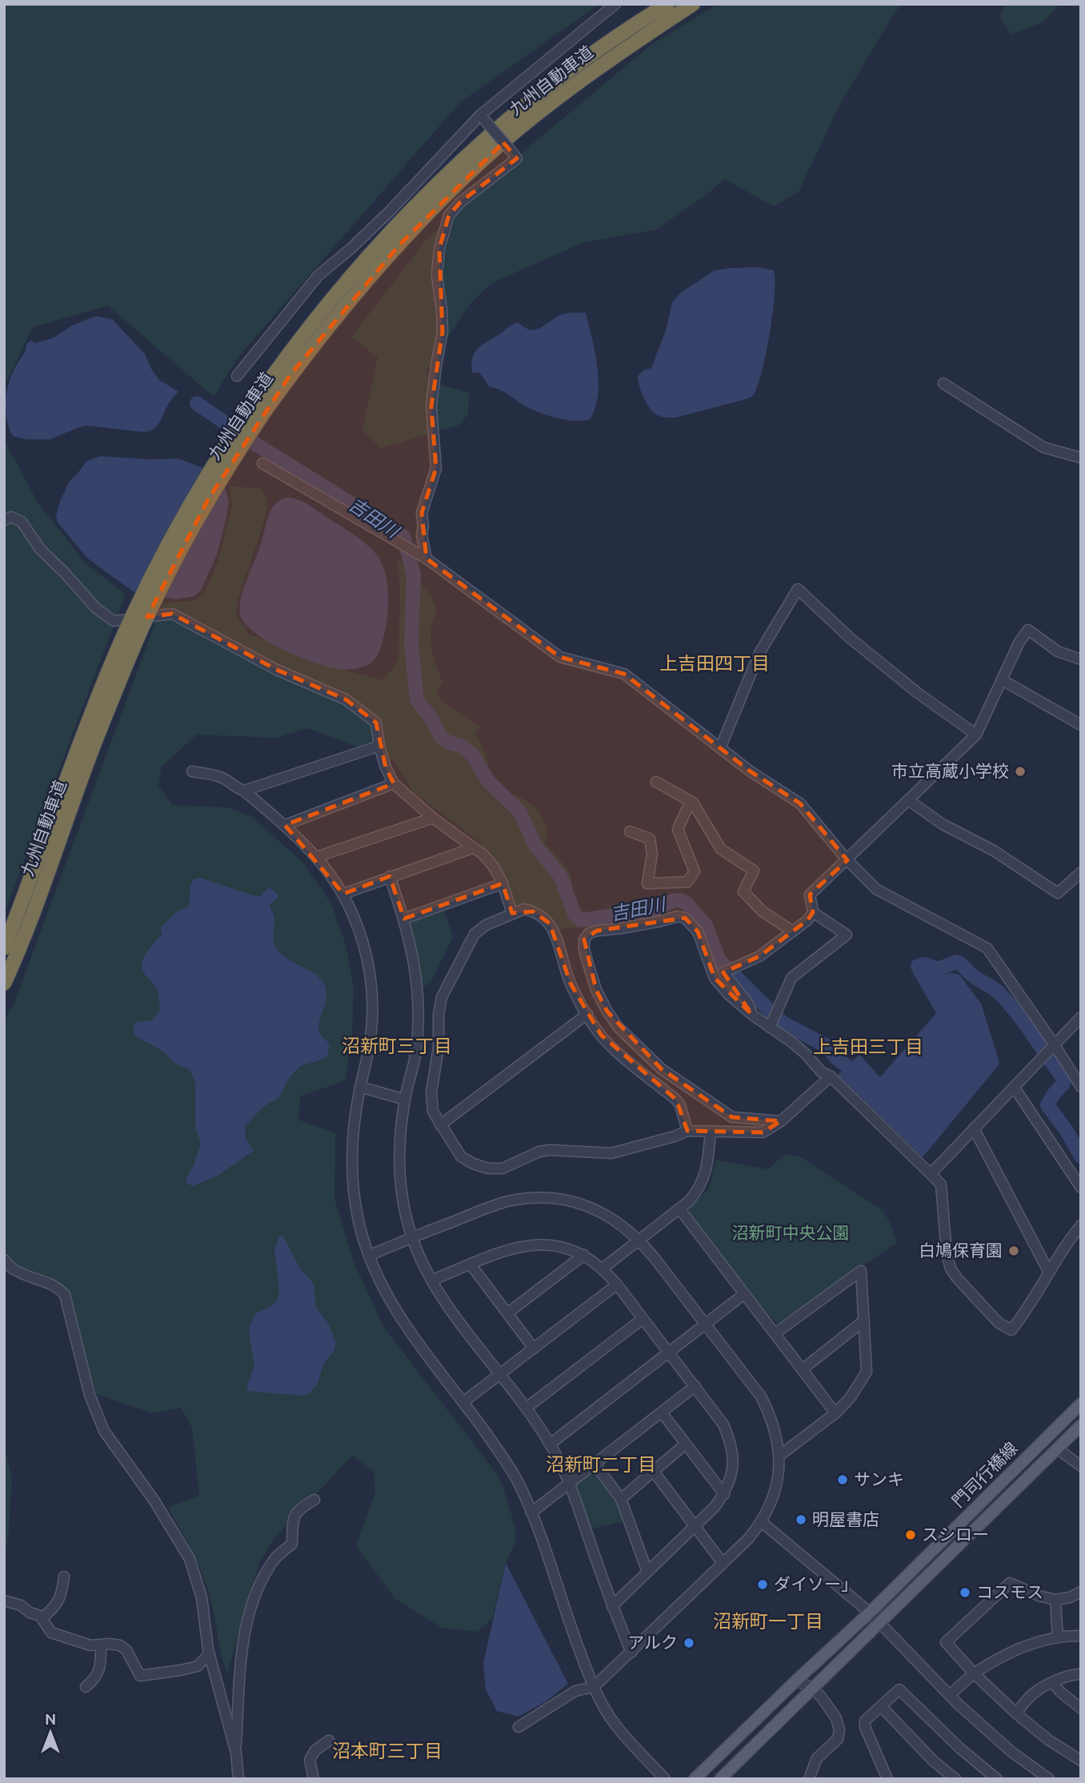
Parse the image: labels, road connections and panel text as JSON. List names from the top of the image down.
{
  "streets": {
    "highway": ["九州自動車道"],
    "main road": ["門司行橋線"]
  },
  "districts": [
    "上吉田四丁目",
    "沼新町三丁目",
    "上吉田三丁目",
    "沼新町二丁目",
    "沼新町一丁目",
    "沼本町三丁目"
  ],
  "water": ["吉田川"],
  "parks": ["沼新町中央公園"],
  "places": [
    "市立高蔵小学校",
    "白鳩保育園",
    "サンキ",
    "明屋書店",
    "スシロー",
    "ダイソー」",
    "コスモス",
    "アルク"
  ],
  "north": "top"
}
